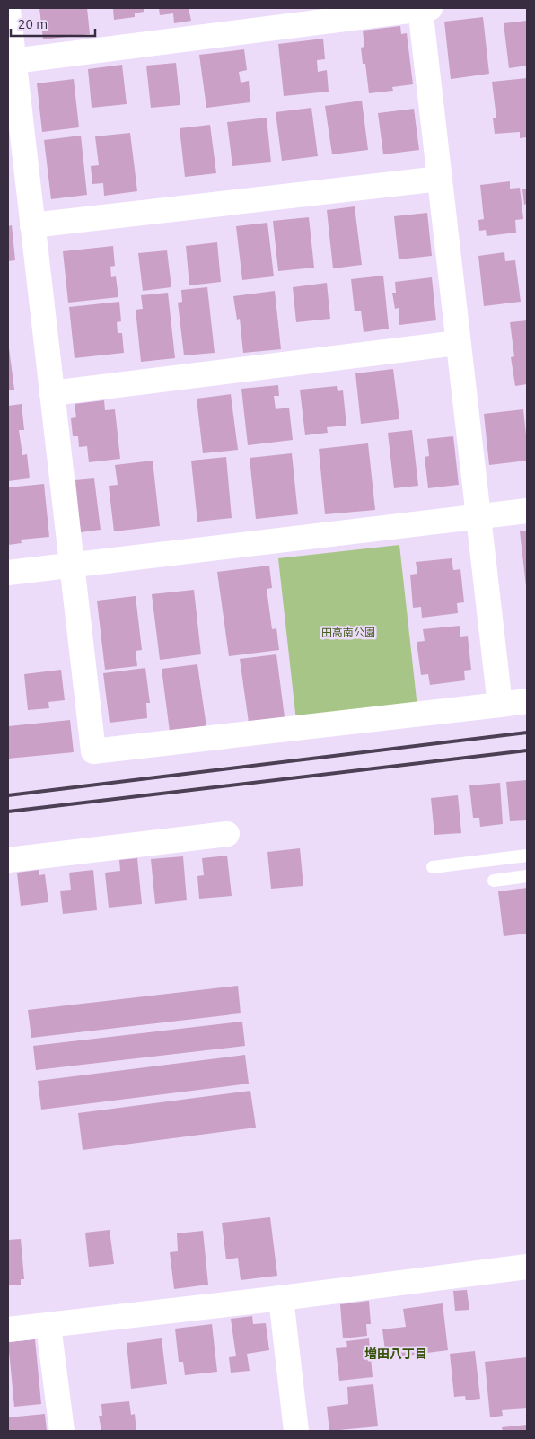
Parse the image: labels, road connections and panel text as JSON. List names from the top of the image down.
{
  "districts": ["増田八丁目"],
  "parks": ["田高南公園"],
  "scale_bar": "20 m"
}
